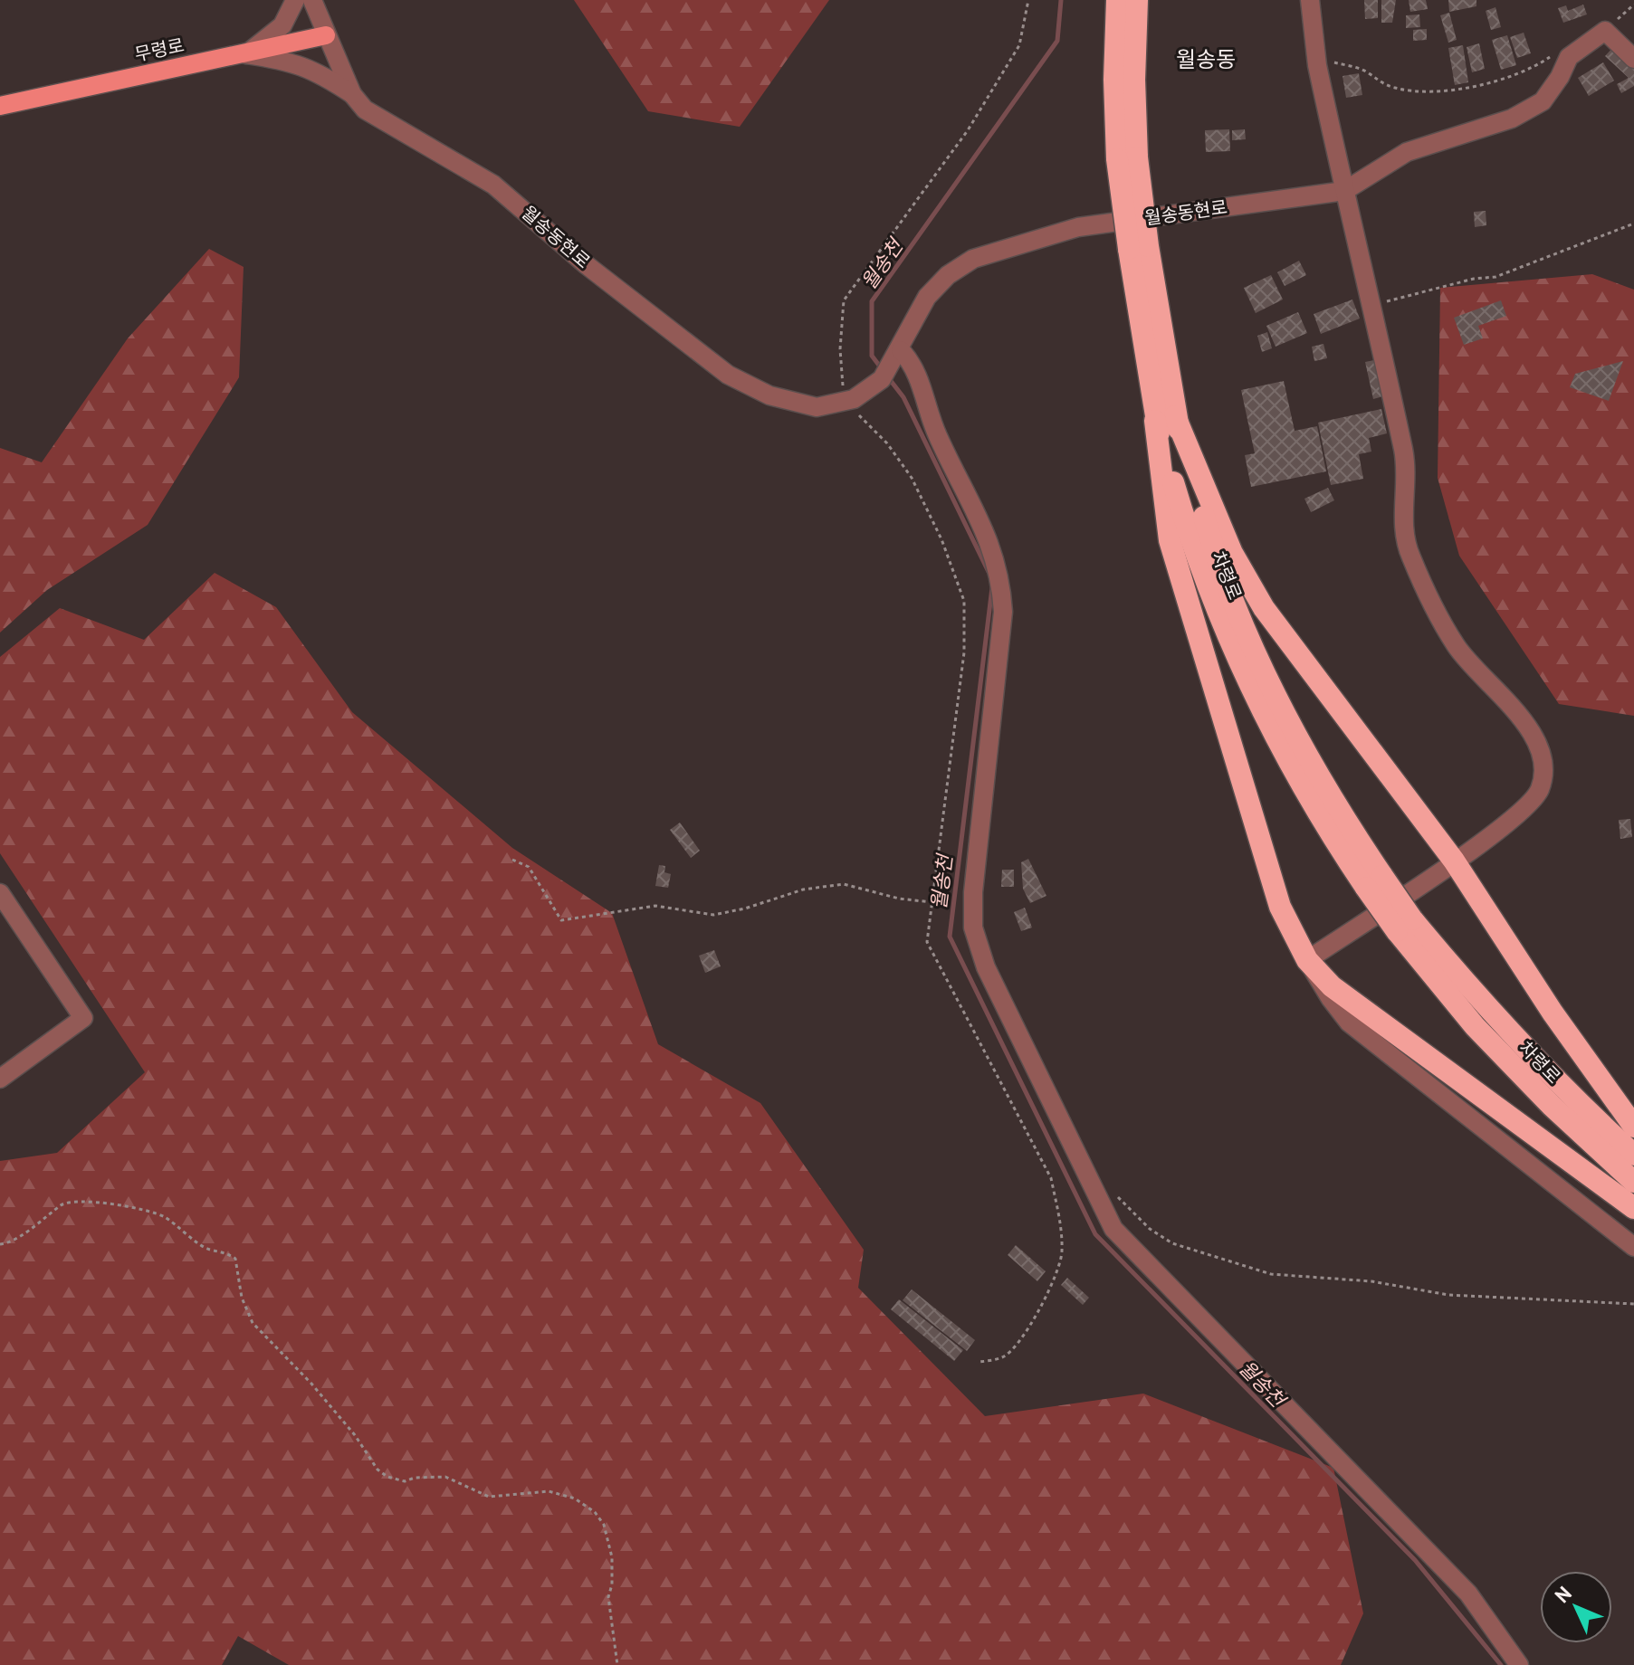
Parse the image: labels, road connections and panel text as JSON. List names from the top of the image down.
{
  "streets": {
    "highway": ["차령로"],
    "main road": ["무령로"],
    "street": ["월송동현로"]
  },
  "crossings": [
    ["무령로", "월송동현로"]
  ],
  "districts": ["월송동"],
  "water": ["월송천"],
  "north": "top left"
}
